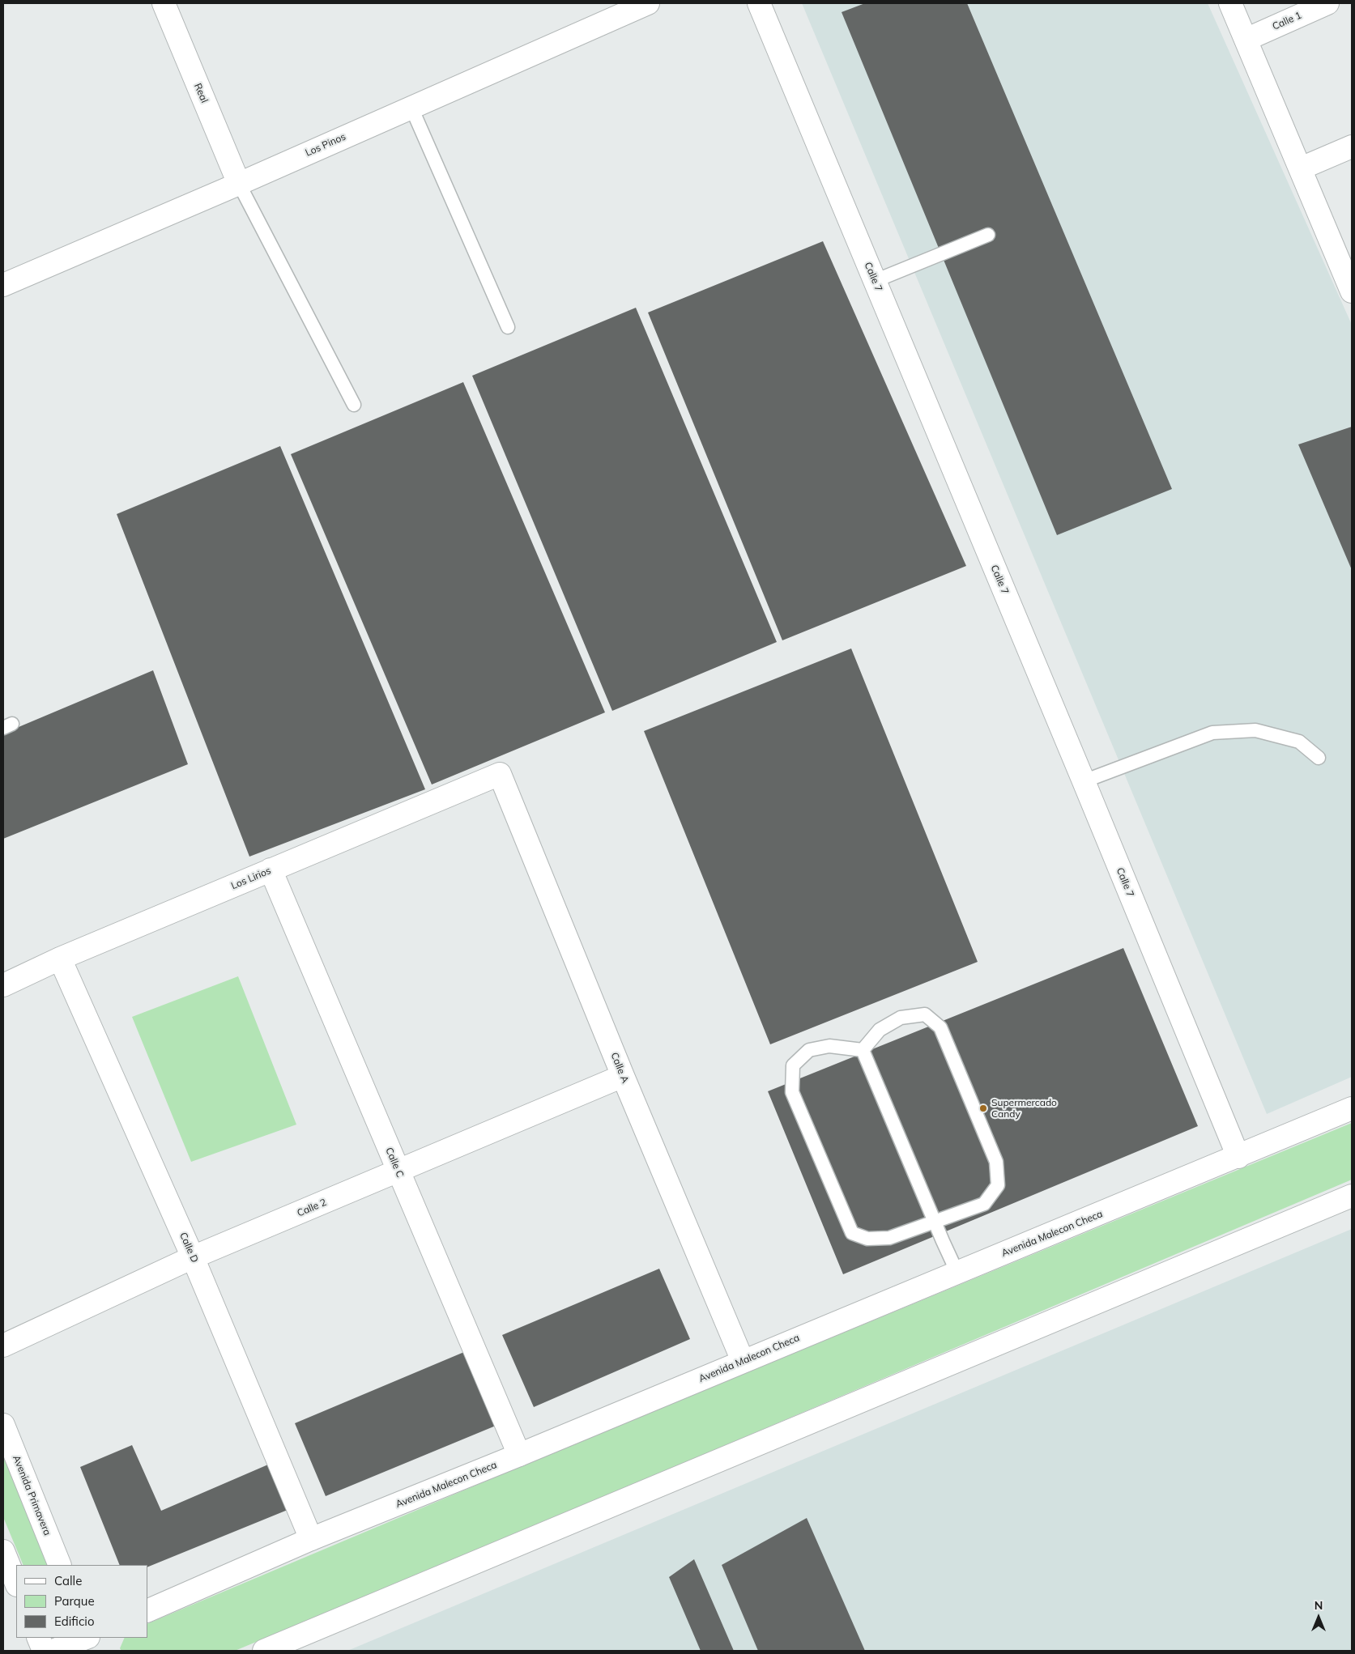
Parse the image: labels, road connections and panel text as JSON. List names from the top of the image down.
{
  "streets": {
    "street": [
      "Calle 1",
      "Real",
      "Los Pinos",
      "Calle 7",
      "Los Lirios",
      "Calle A",
      "Calle C",
      "Calle 2",
      "Avenida Malecon Checa",
      "Calle D",
      "Avenida Primavera"
    ]
  },
  "crossings": [
    ["Real", "Los Pinos"],
    ["Calle 7", "Avenida Malecon Checa"],
    ["Los Lirios", "Calle A"],
    ["Los Lirios", "Calle C"],
    ["Los Lirios", "Calle D"],
    ["Calle A", "Calle 2"],
    ["Calle A", "Avenida Malecon Checa"],
    ["Calle C", "Calle 2"],
    ["Calle C", "Avenida Malecon Checa"],
    ["Calle 2", "Calle D"],
    ["Avenida Malecon Checa", "Calle D"]
  ],
  "places": ["Supermercado Candy"],
  "legend": ["Calle", "Parque", "Edificio"],
  "north": "top"
}
